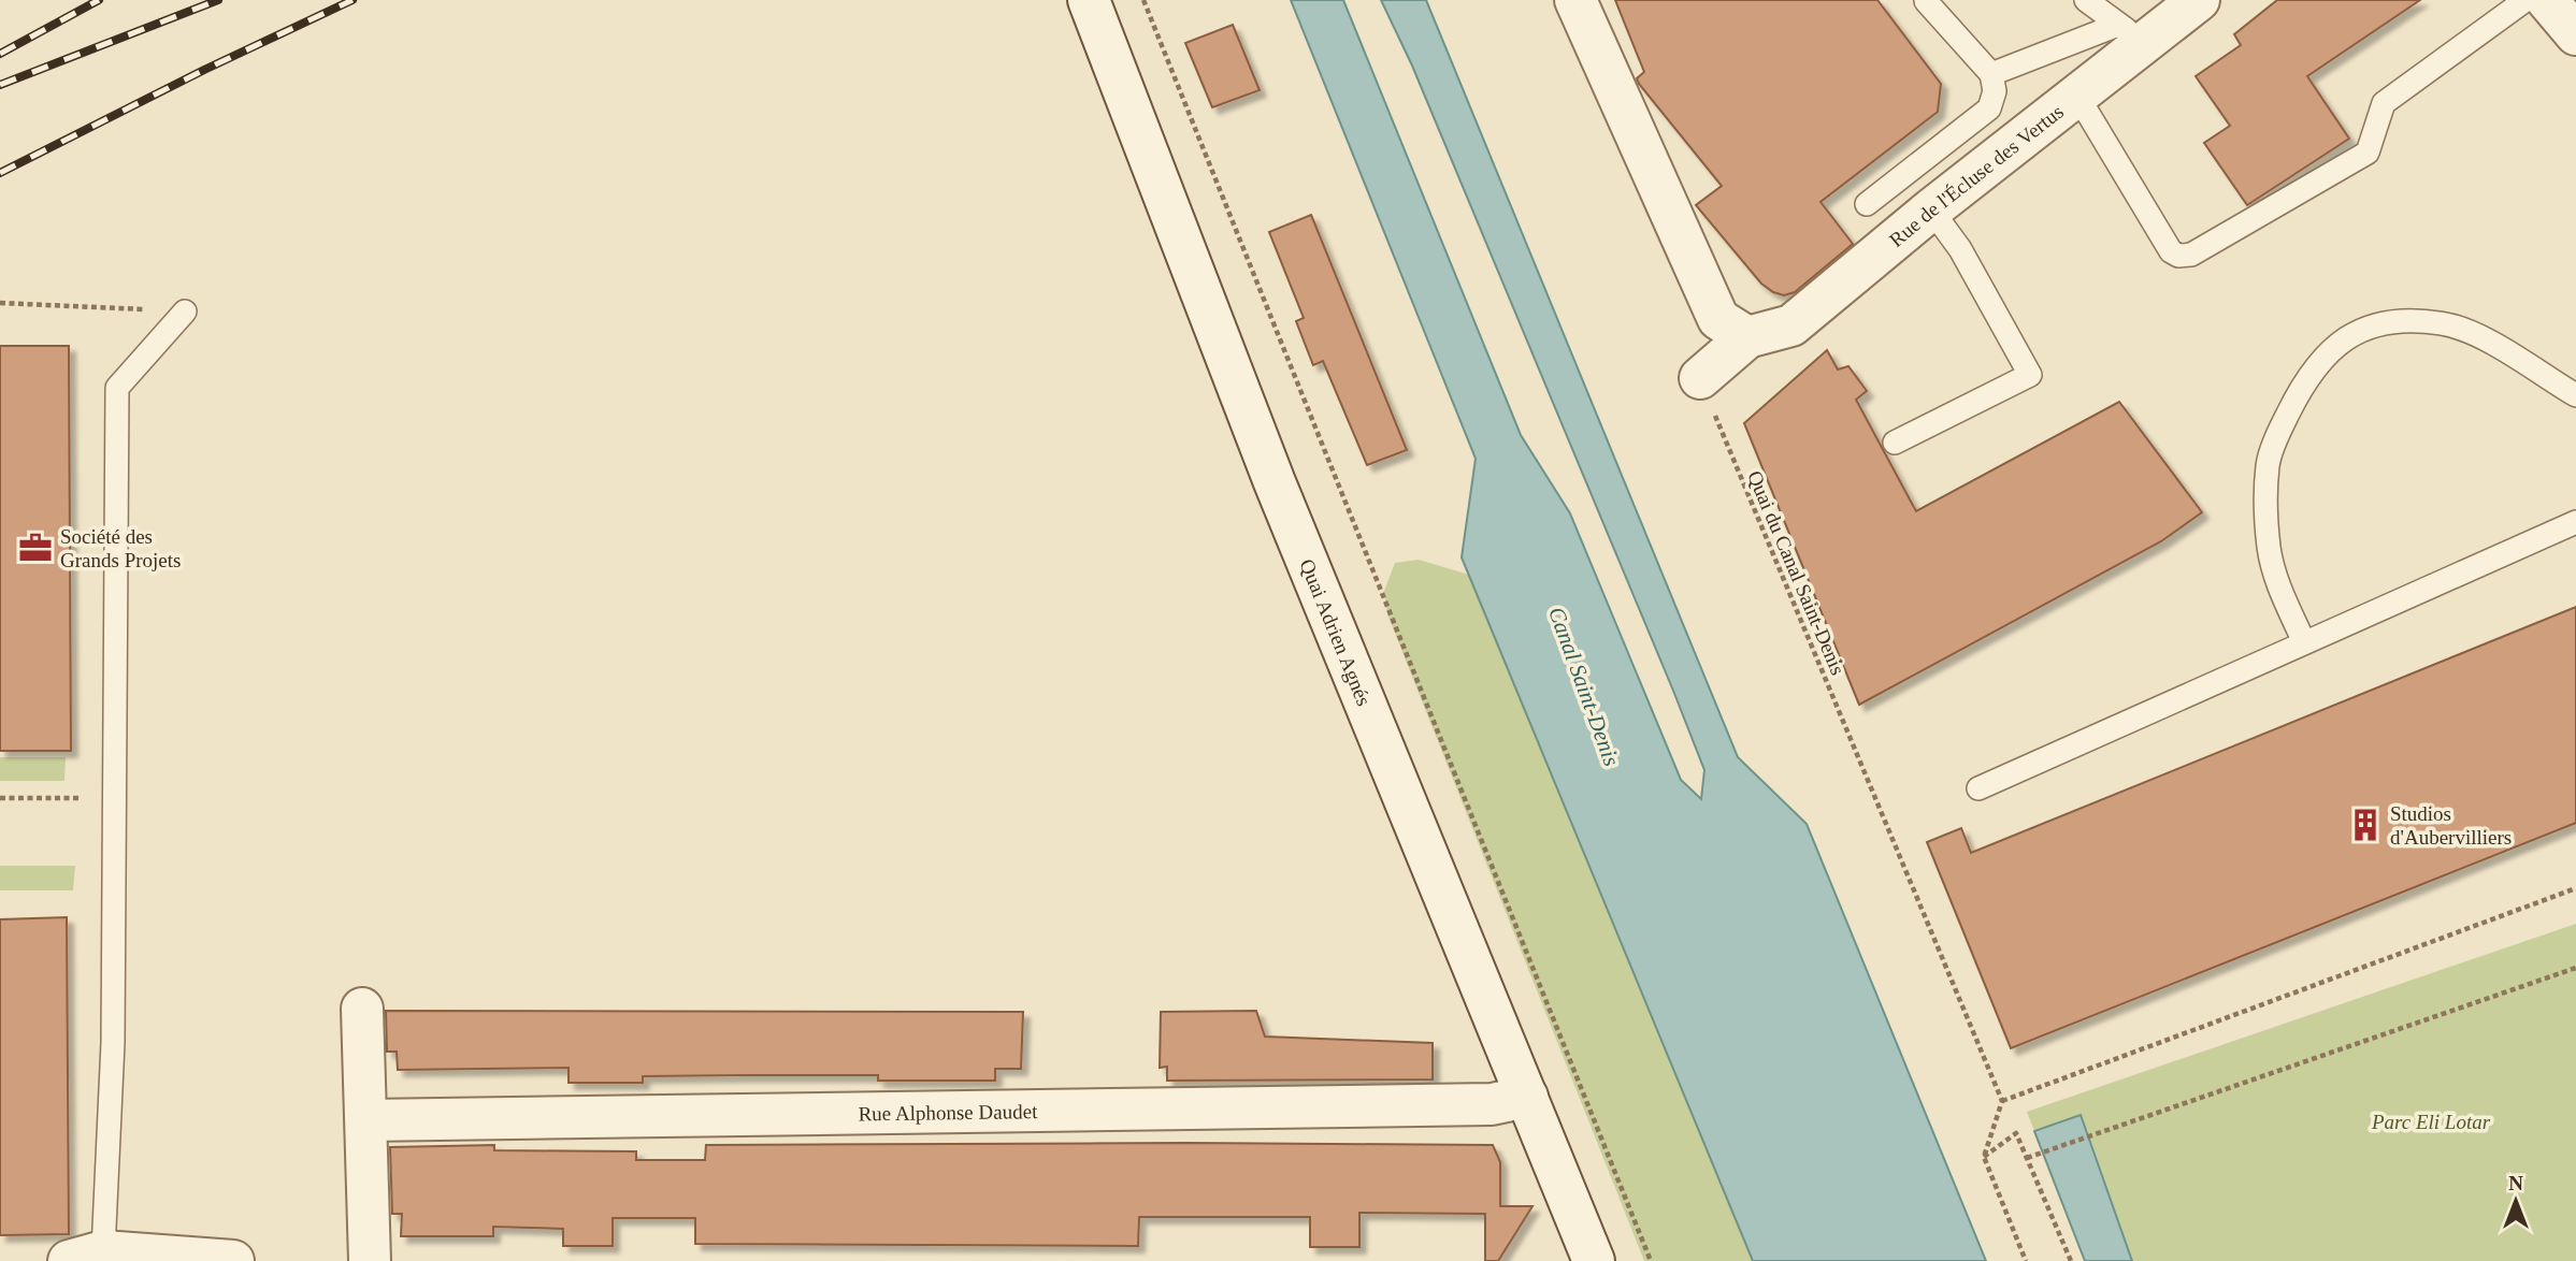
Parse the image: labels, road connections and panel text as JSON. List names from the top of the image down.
{
  "streets": {
    "street": ["Rue de l'Écluse des Vertus", "Quai Adrien Agnés", "Rue Alphonse Daudet"],
    "path": ["Quai du Canal Saint-Denis"]
  },
  "crossings": [
    ["Rue de l'Écluse des Vertus", "Quai du Canal Saint-Denis"],
    ["Quai Adrien Agnés", "Rue Alphonse Daudet"]
  ],
  "water": ["Canal Saint-Denis"],
  "parks": ["Parc Eli Lotar"],
  "places": {
    "office": ["Société des Grands Projets"],
    "building": ["Studios d'Aubervilliers"]
  },
  "north": "top"
}
